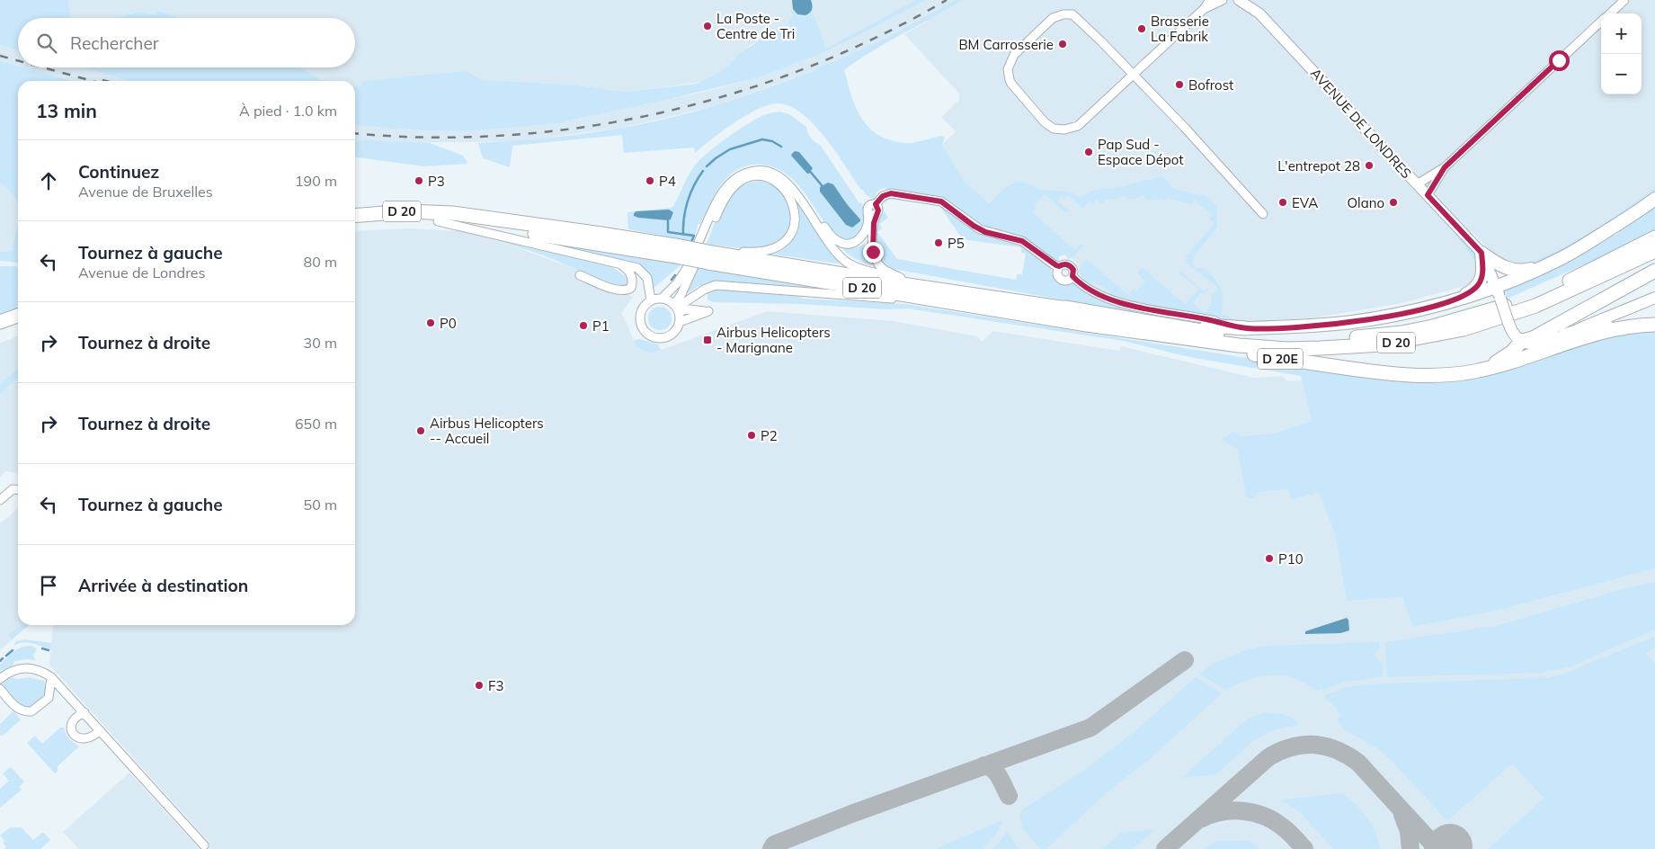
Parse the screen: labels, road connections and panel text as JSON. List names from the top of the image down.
{
  "streets": {
    "highway": ["D 20", "D 20E"],
    "street": ["AVENUE DE LONDRES"]
  },
  "crossings": [
    ["D 20", "D 20E"]
  ],
  "places": {
    "other": [
      "La Poste - Centre de Tri",
      "Brasserie La Fabrik",
      "BM Carrosserie",
      "Bofrost",
      "Pap Sud - Espace Dépot",
      "L'entrepot 28",
      "P3",
      "P4",
      "EVA",
      "Olano",
      "P5",
      "P0",
      "P1",
      "Airbus Helicopters -- Accueil",
      "P2",
      "P10",
      "F3"
    ],
    "transit": ["Airbus Helicopters - Marignane"]
  },
  "page": {
    "map_buttons": ["+", "−"],
    "search": "Rechercher",
    "heading": ["13 min", "À pied · 1.0 km"],
    "list": [
      ["Continuez", "Avenue de Bruxelles", "190 m"],
      ["Tournez à gauche", "Avenue de Londres", "80 m"],
      ["Tournez à droite", "30 m"],
      ["Tournez à droite", "650 m"],
      ["Tournez à gauche", "50 m"],
      "Arrivée à destination"
    ]
  }
}
